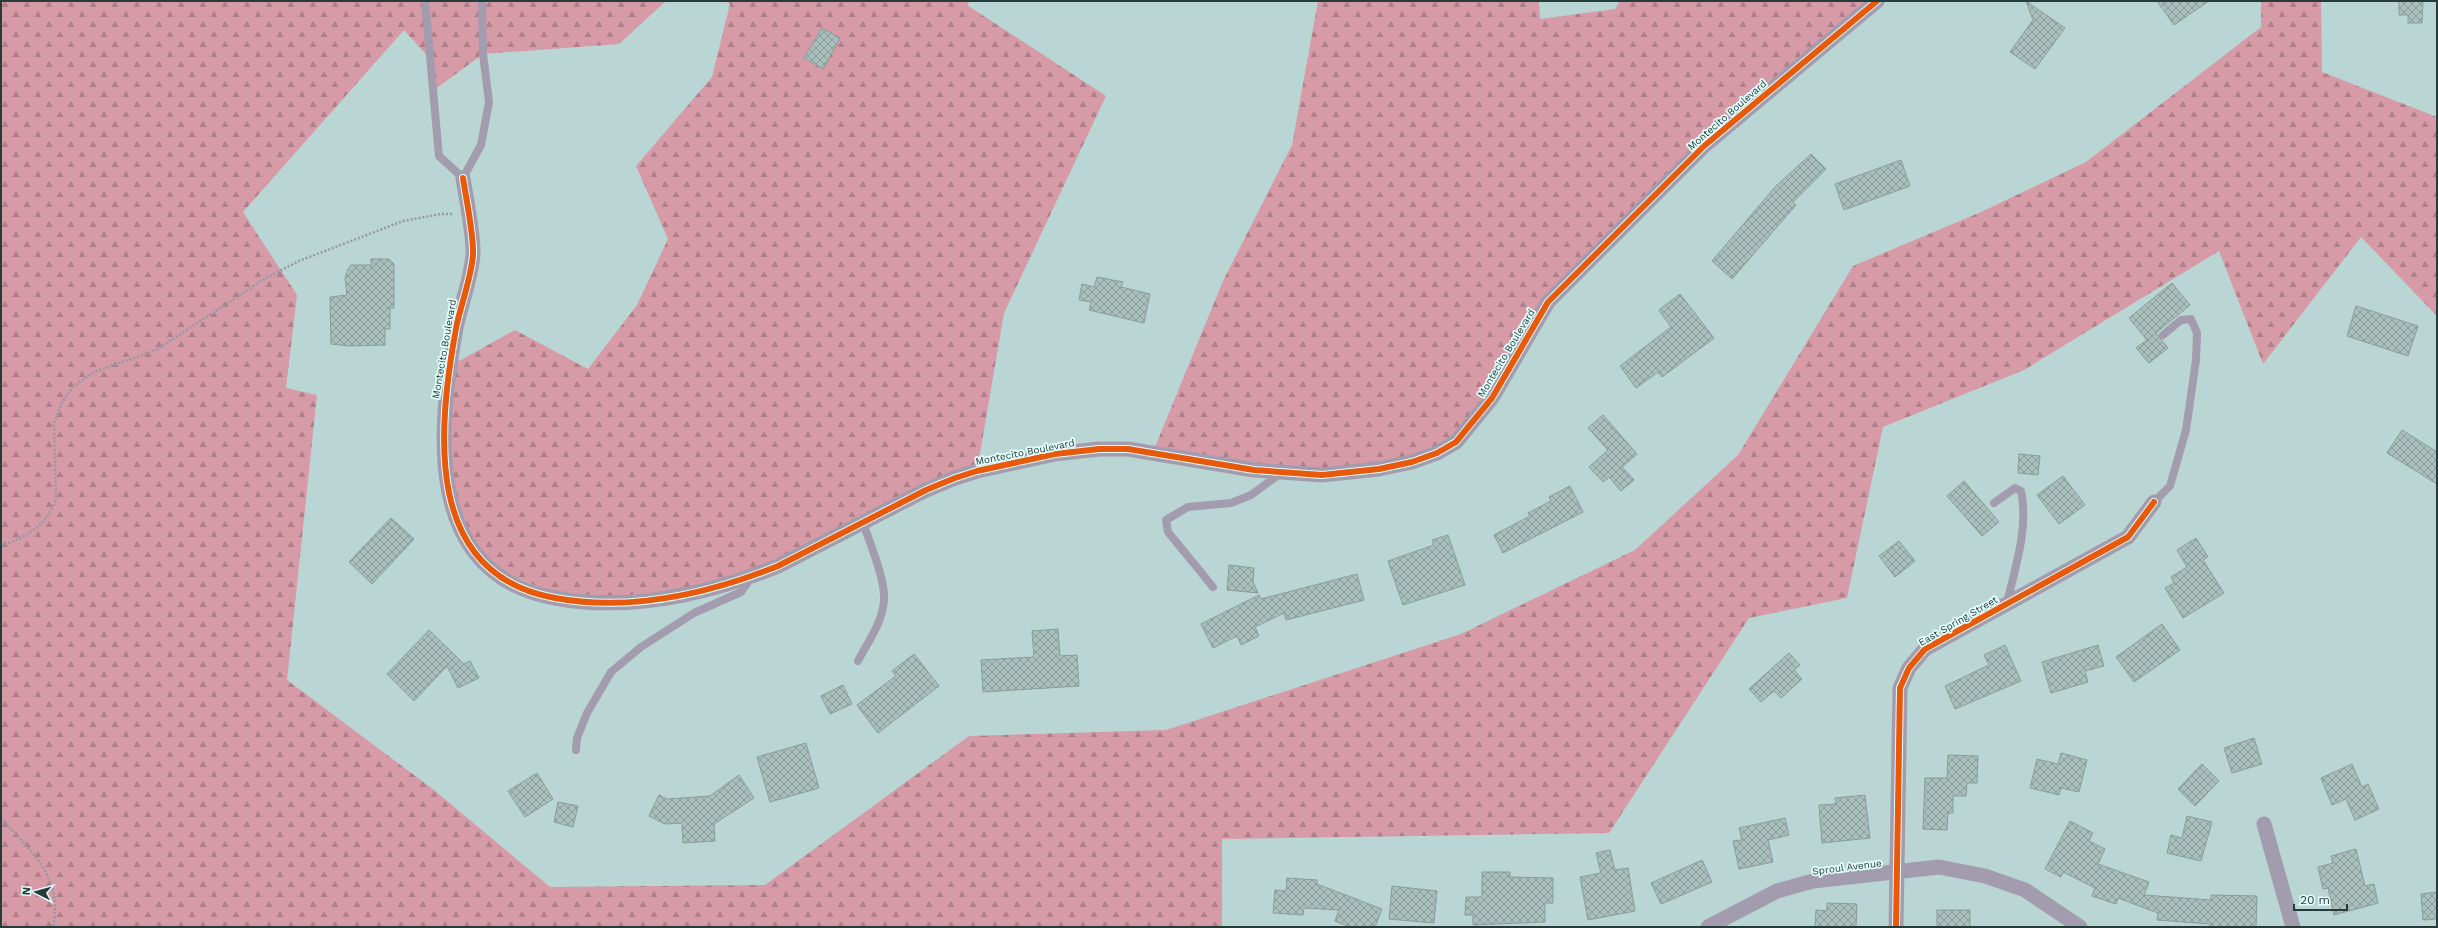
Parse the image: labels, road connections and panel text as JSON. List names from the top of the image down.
{
  "streets": {
    "street": ["Montecito Boulevard", "East Spring Street", "Sproul Avenue"]
  },
  "crossings": [
    ["East Spring Street", "Sproul Avenue"]
  ],
  "scale_bar": "20 m",
  "north": "left"
}
